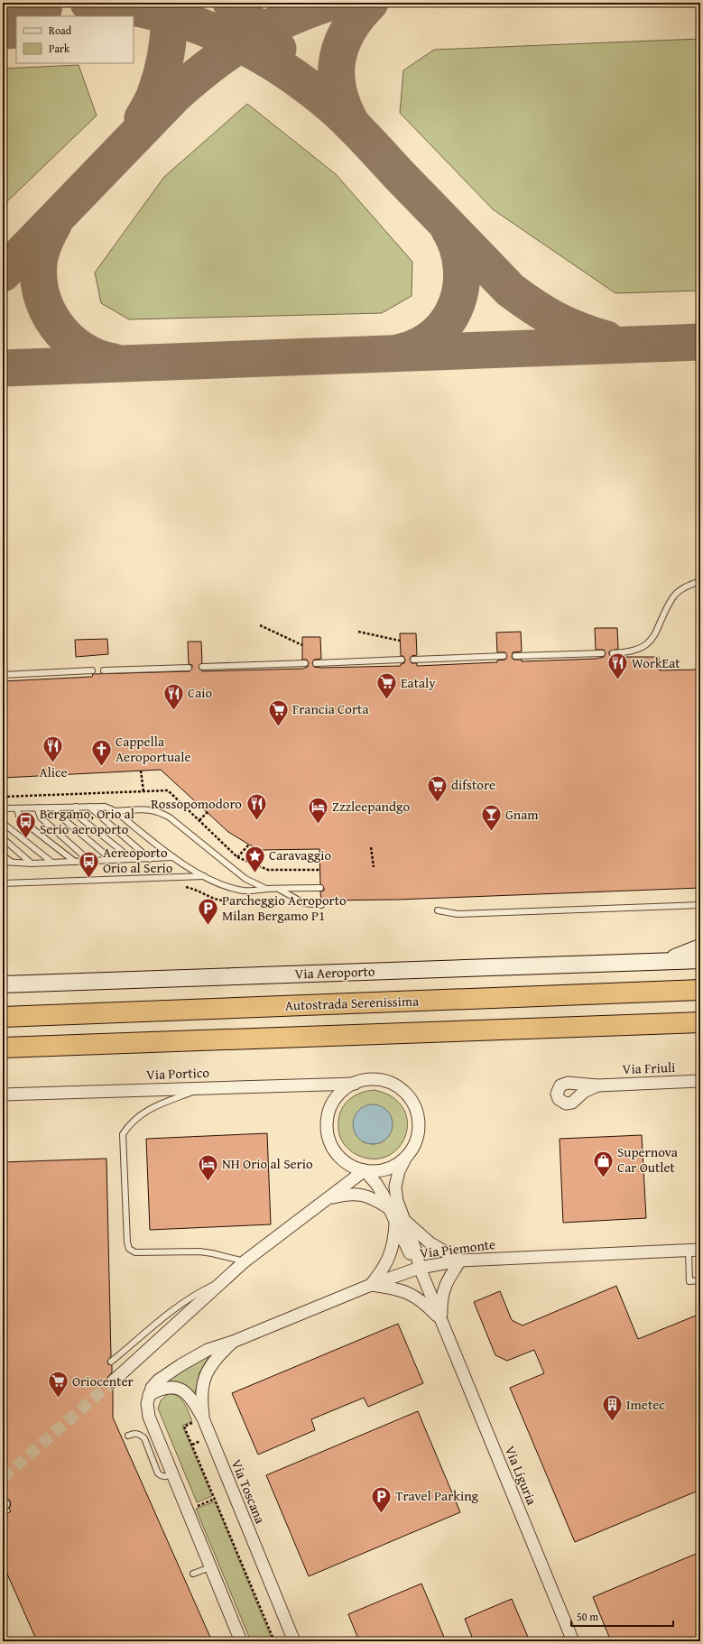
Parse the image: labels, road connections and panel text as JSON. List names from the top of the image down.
{
  "streets": {
    "highway": ["Autostrada Serenissima"],
    "main road": ["Via Aeroporto"],
    "street": [
      "Via Friuli",
      "Via Portico",
      "Via Piemonte",
      "Via Liguria",
      "Via Toscana"
    ]
  },
  "crossings": [
    ["Via Portico", "Via Liguria"],
    ["Via Piemonte", "Via Liguria"],
    ["Via Piemonte", "Via Toscana"]
  ],
  "places": {
    "restaurant": [
      "WorkEat",
      "Caio",
      "Alice",
      "Rossopomodoro"
    ],
    "supermarket": [
      "Eataly",
      "Francia Corta",
      "difstore",
      "Oriocenter"
    ],
    "church": ["Cappella Aeroportuale"],
    "hotel": ["Zzzleepandgo", "NH Orio al Serio"],
    "bar": ["Gnam"],
    "bus stop": ["Bergamo, Orio al Serio aeroporto", "Aereoporto Orio al Serio"],
    "place": ["Caravaggio"],
    "parking": ["Parcheggio Aeroporto Milan Bergamo P1", "Travel Parking"],
    "shop": ["Supernova Car Outlet"],
    "building": ["Imetec"]
  },
  "legend": ["Road", "Park"],
  "scale_bar": "50 m"
}
